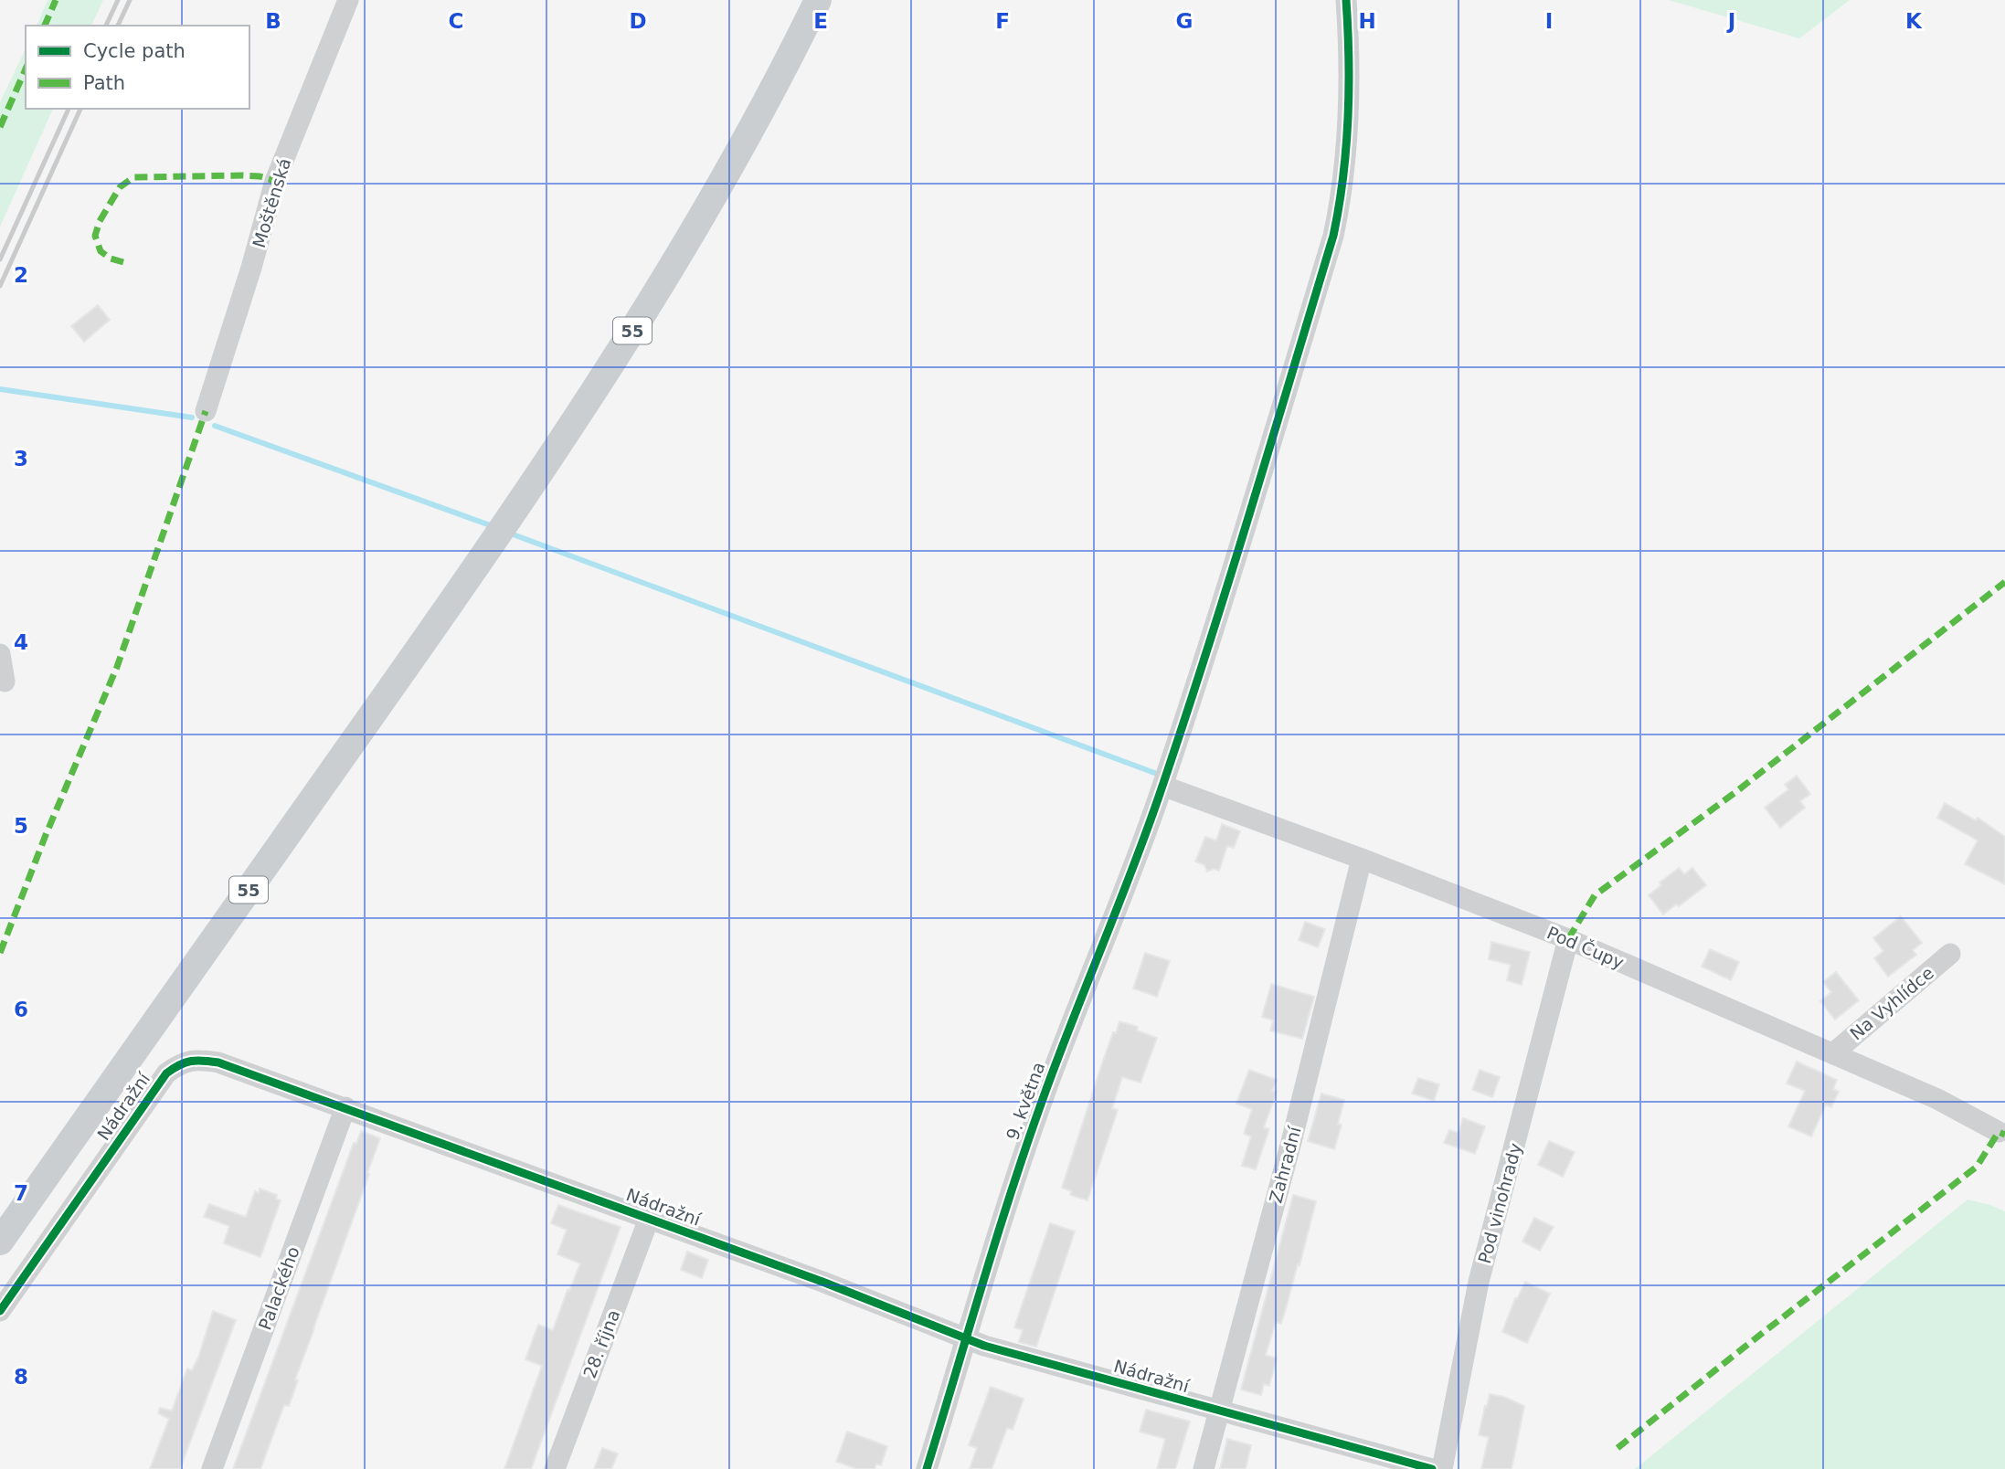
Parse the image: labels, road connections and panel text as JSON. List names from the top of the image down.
{
  "streets": {
    "main road": ["55"],
    "street": [
      "Moštěnská",
      "Pod Čupy",
      "Na Vyhlídce",
      "9. května",
      "Nádražní",
      "Zahradní",
      "Pod vinohrady",
      "Palackého",
      "28. října"
    ]
  },
  "crossings": [
    ["Pod Čupy", "Na Vyhlídce"],
    ["Pod Čupy", "9. května"],
    ["Pod Čupy", "Zahradní"],
    ["Pod Čupy", "Pod vinohrady"],
    ["9. května", "Nádražní"],
    ["Nádražní", "Zahradní"],
    ["Nádražní", "Palackého"],
    ["Nádražní", "28. října"]
  ],
  "legend": ["Cycle path", "Path"],
  "grid": {
    "columns": [
      "B",
      "C",
      "D",
      "E",
      "F",
      "G",
      "H",
      "I",
      "J",
      "K"
    ],
    "rows": [
      "2",
      "3",
      "4",
      "5",
      "6",
      "7",
      "8"
    ]
  }
}
